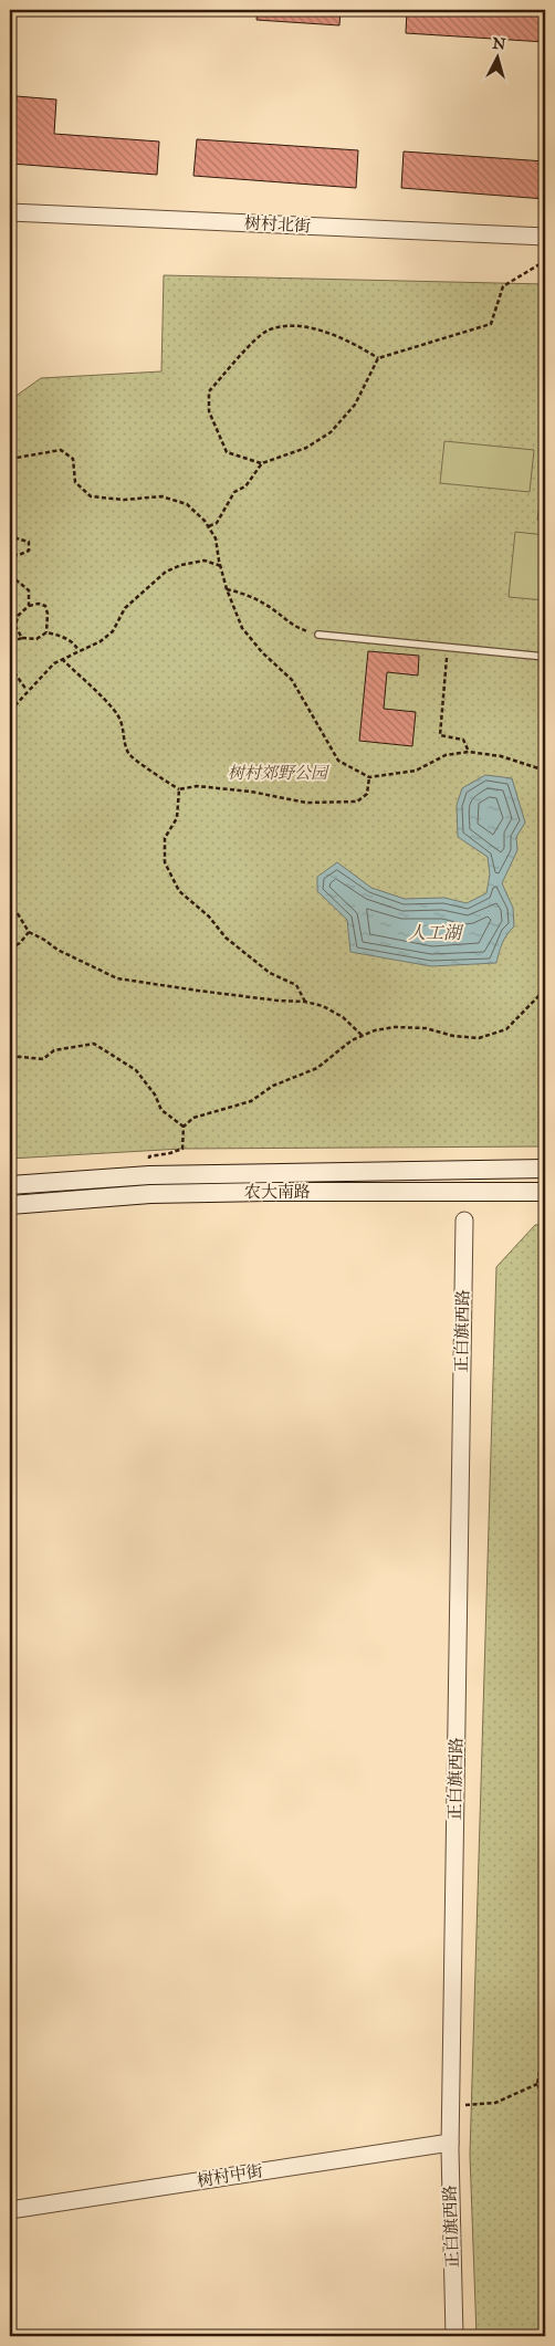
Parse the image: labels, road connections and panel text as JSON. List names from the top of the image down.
{
  "streets": {
    "main road": ["农大南路"],
    "street": ["树村北街", "正白旗西路", "树村中街"]
  },
  "crossings": [
    ["正白旗西路", "树村中街"]
  ],
  "water": ["人工湖"],
  "parks": ["树村郊野公园"],
  "north": "top"
}
